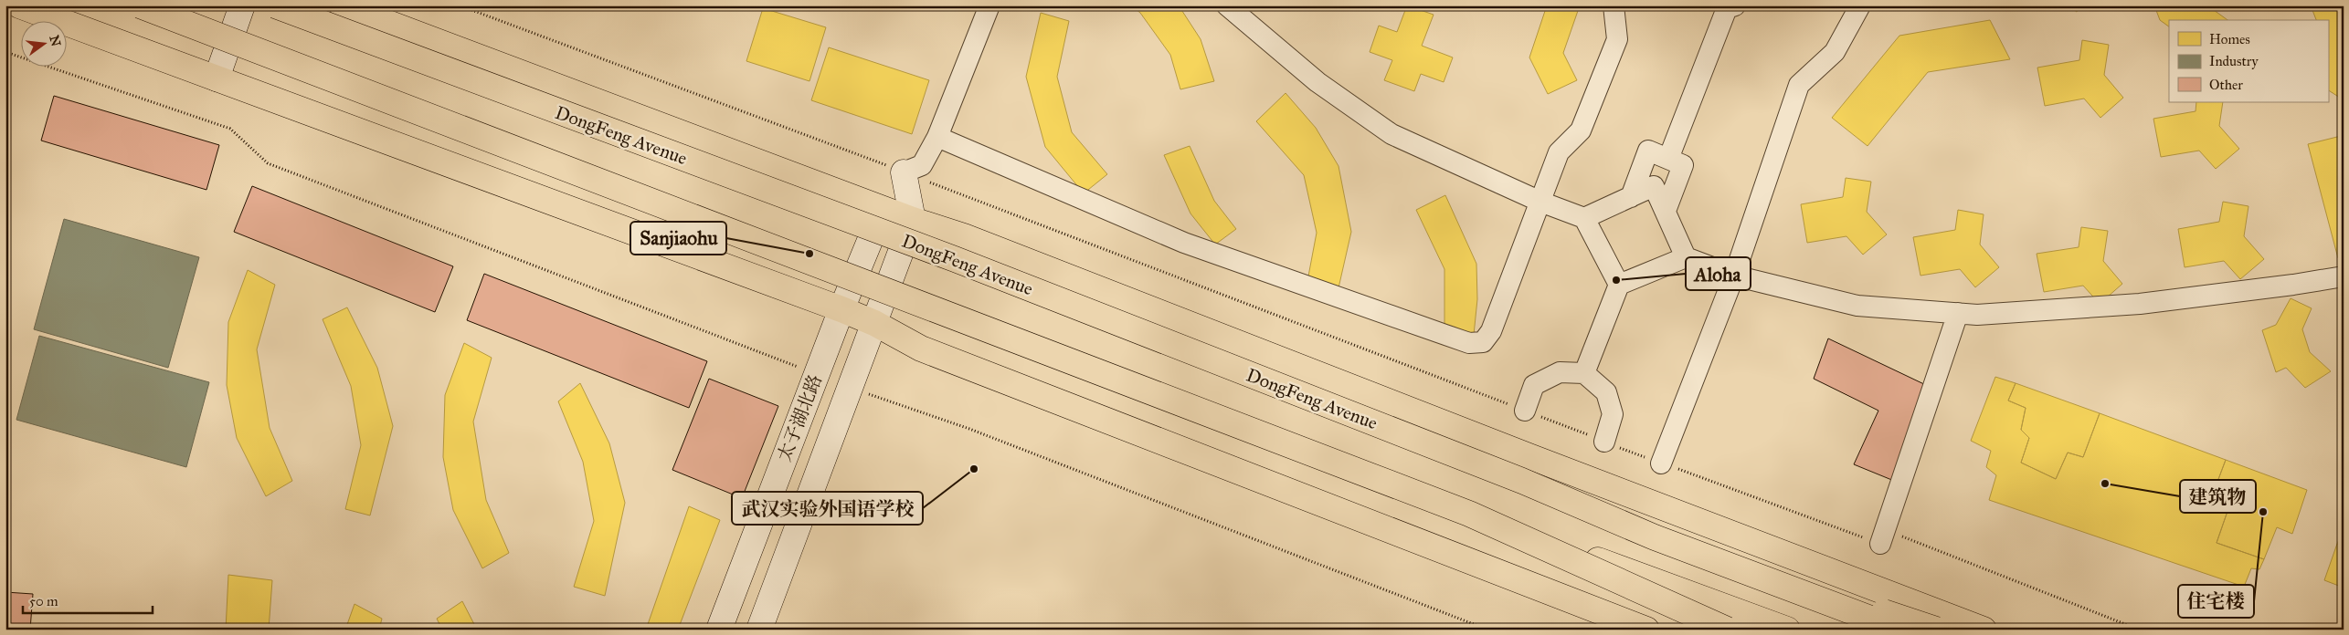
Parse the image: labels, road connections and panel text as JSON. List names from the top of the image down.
{
  "streets": {
    "main road": ["DongFeng Avenue", "太子湖北路"]
  },
  "places": [
    "Sanjiaohu",
    "Aloha",
    "武汉实验外国语学校",
    "建筑物",
    "住宅楼"
  ],
  "legend": ["Homes", "Industry", "Other"],
  "scale_bar": "50 m",
  "north": "right"
}
